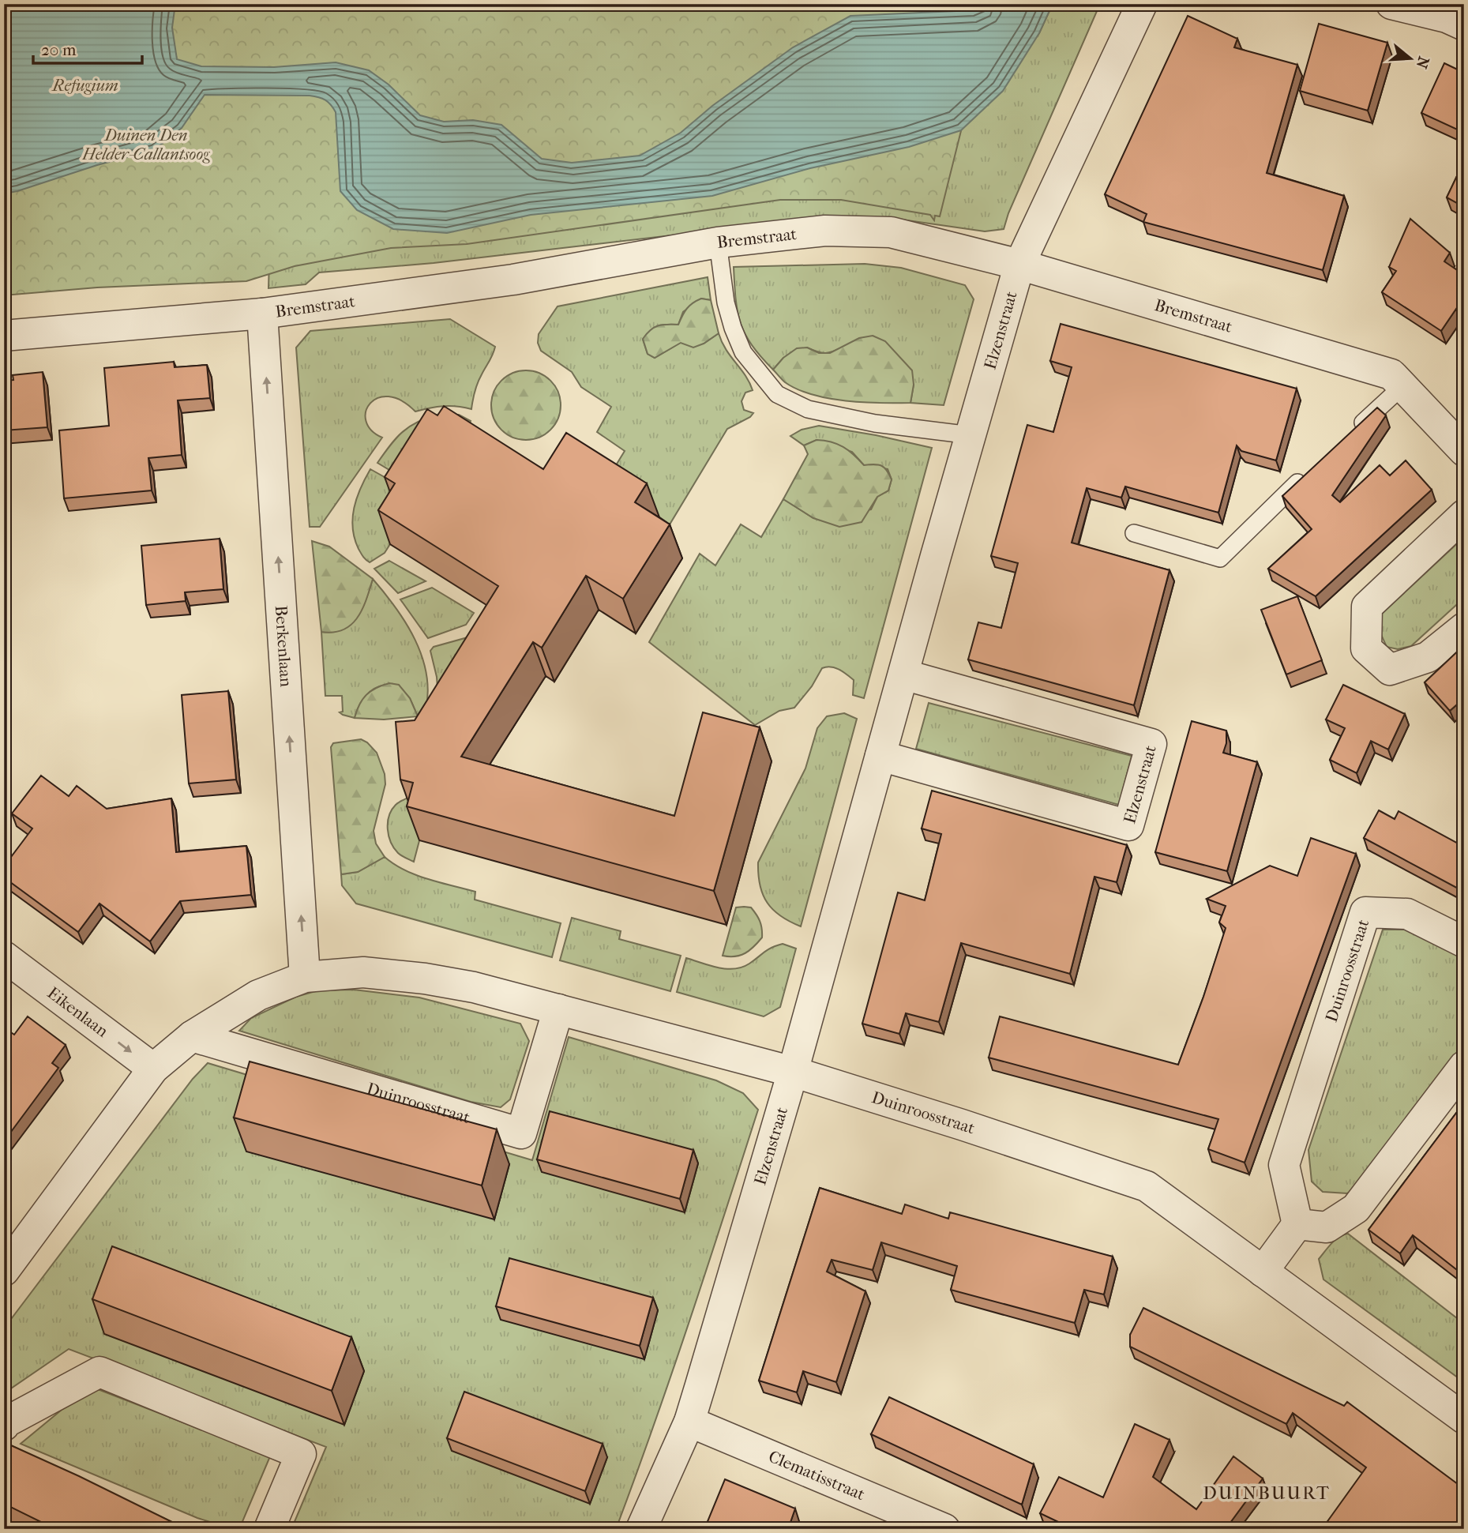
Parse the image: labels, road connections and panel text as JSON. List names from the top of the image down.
{
  "streets": {
    "street": [
      "Bremstraat",
      "Elzenstraat",
      "Berkenlaan",
      "Duinroosstraat",
      "Eikenlaan",
      "Clematisstraat"
    ]
  },
  "crossings": [
    ["Bremstraat", "Elzenstraat"],
    ["Bremstraat", "Berkenlaan"],
    ["Elzenstraat", "Duinroosstraat"],
    ["Elzenstraat", "Clematisstraat"],
    ["Berkenlaan", "Duinroosstraat"],
    ["Duinroosstraat", "Eikenlaan"]
  ],
  "one_way": ["Berkenlaan", "Eikenlaan"],
  "districts": ["DUINBUURT"],
  "parks": ["Refugium", "Duinen Den Helder-Callantsoog"],
  "scale_bar": "20 m",
  "north": "right"
}
